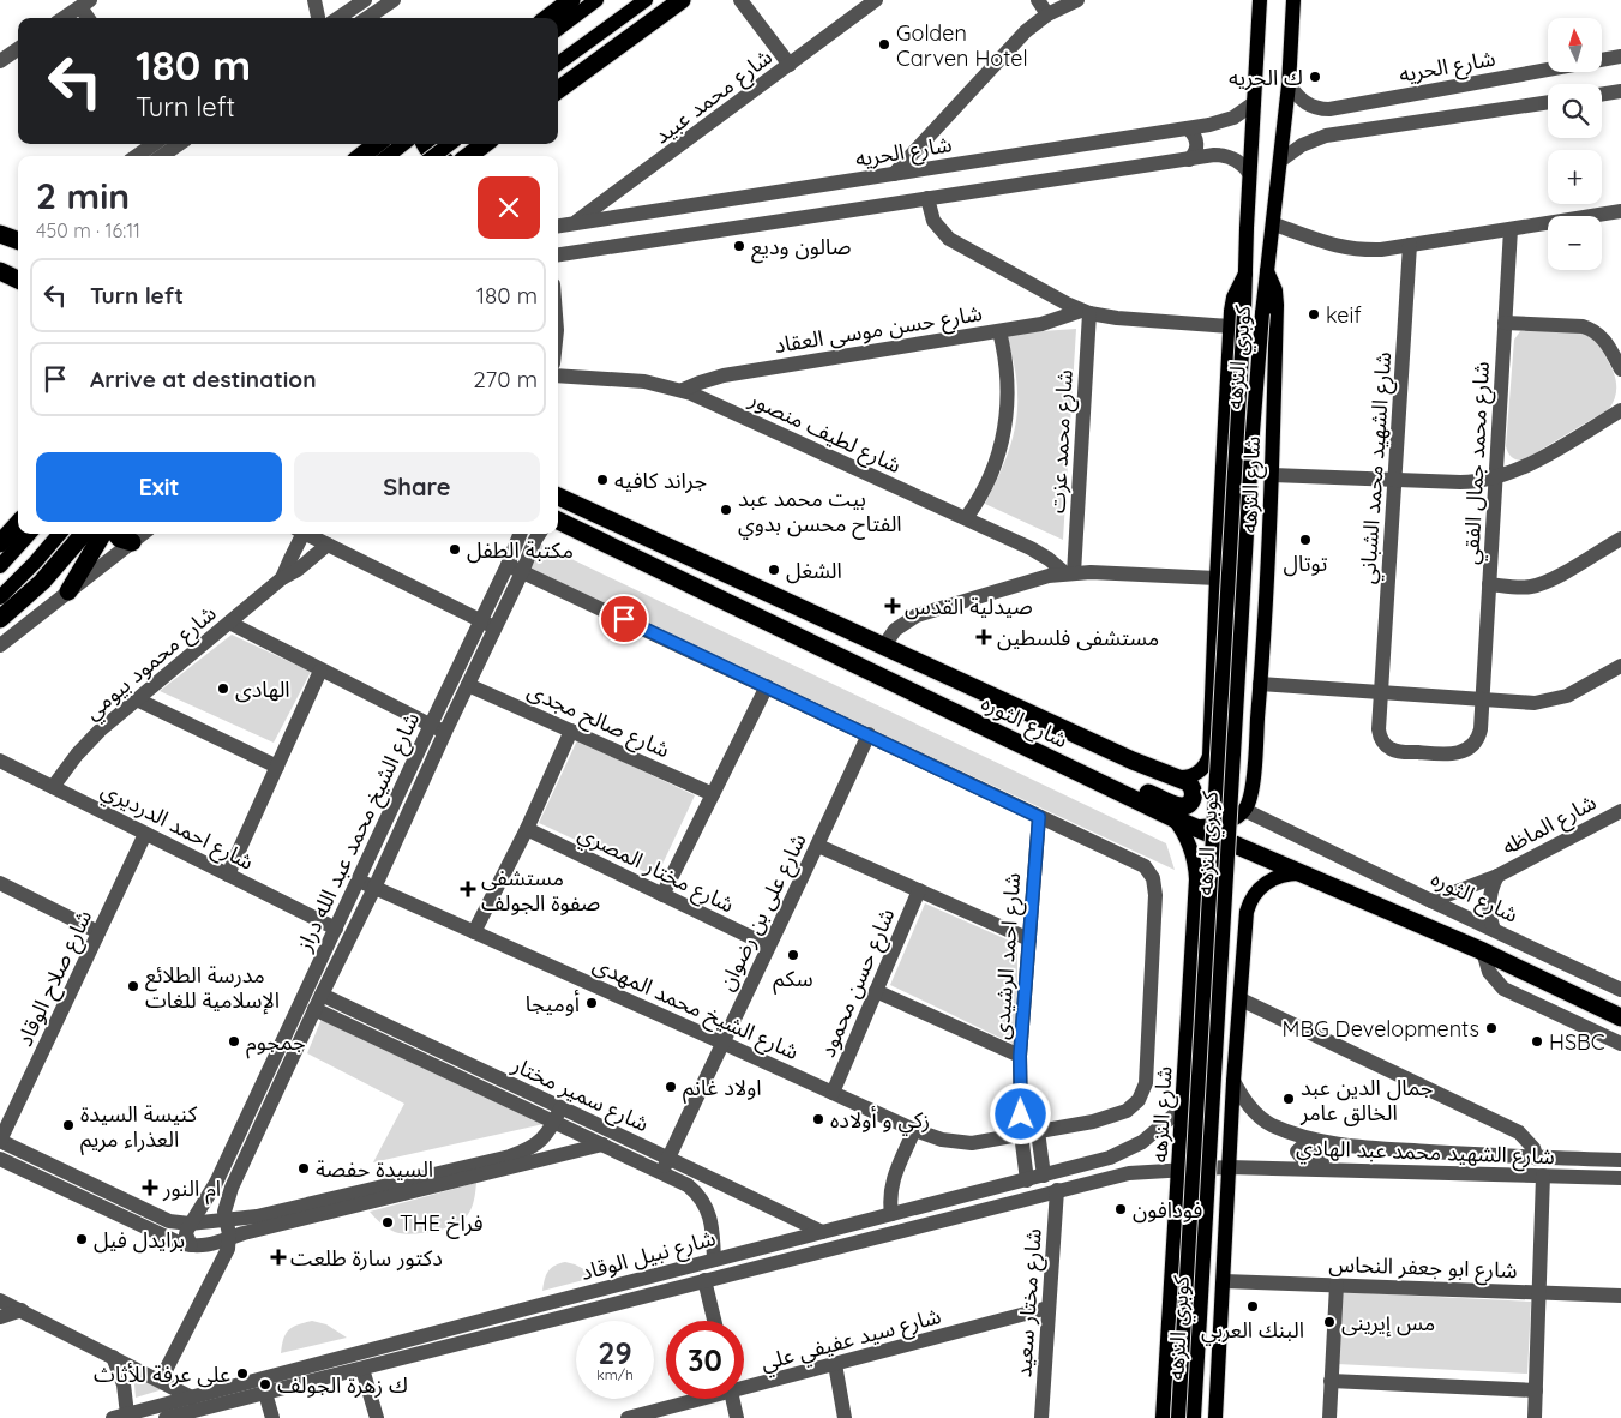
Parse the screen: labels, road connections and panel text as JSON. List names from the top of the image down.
{
  "streets": {
    "highway": ["شارع الثوره"],
    "main road": ["كوبري النزهه", "شارع النزهه"],
    "street": [
      "شارع الحريه",
      "شارع محمد عبيد",
      "شارع حسن موسى العقاد",
      "شارع لطيف منصور",
      "شارع محمد عزت",
      "شارع محمد جمال الفقي",
      "شارع الشهيد محمد الشباني",
      "شارع محمود بيومي",
      "شارع صالح مجدى",
      "شارع الماظه",
      "شارع احمد الدرديري",
      "شارع الشيخ محمد عبد الله دراز",
      "شارع مختار المصري",
      "شارع على بن رضوان",
      "شارع احمد الرشيدى",
      "شارع صلاح الوقاد",
      "شارع حسن محمود",
      "شارع الشيخ محمد المهدى",
      "شارع سمير مختار",
      "شارع الشهيد محمد عبد الهادي",
      "شارع نبيل الوقاد",
      "شارع ابو جعفر النحاس",
      "شارع مختار سعيد",
      "شارع سيد عفيفي علي"
    ]
  },
  "crossings": [
    ["شارع الحريه", "شارع محمد عبيد"],
    ["شارع الحريه", "شارع النزهه"],
    ["شارع حسن موسى العقاد", "شارع لطيف منصور"],
    ["شارع حسن موسى العقاد", "شارع محمد عزت"],
    ["كوبري النزهه", "شارع النزهه"],
    ["شارع لطيف منصور", "شارع محمد عزت"],
    ["شارع محمد جمال الفقي", "شارع الشهيد محمد الشباني"],
    ["شارع النزهه", "شارع الثوره"],
    ["شارع النزهه", "شارع نبيل الوقاد"],
    ["شارع محمود بيومي", "شارع احمد الدرديري"],
    ["شارع صالح مجدى", "شارع الشيخ محمد عبد الله دراز"],
    ["شارع الثوره", "شارع الماظه"],
    ["شارع احمد الدرديري", "شارع الشيخ محمد عبد الله دراز"],
    ["شارع احمد الدرديري", "شارع صلاح الوقاد"],
    ["شارع الشيخ محمد عبد الله دراز", "شارع الشيخ محمد المهدى"],
    ["شارع الشيخ محمد عبد الله دراز", "شارع سمير مختار"],
    ["شارع مختار المصري", "شارع على بن رضوان"],
    ["شارع على بن رضوان", "شارع الشيخ محمد المهدى"],
    ["شارع على بن رضوان", "شارع سمير مختار"],
    ["شارع احمد الرشيدى", "شارع الشيخ محمد المهدى"],
    ["شارع احمد الرشيدى", "شارع نبيل الوقاد"],
    ["شارع حسن محمود", "شارع الشيخ محمد المهدى"],
    ["شارع سمير مختار", "شارع نبيل الوقاد"],
    ["شارع الشهيد محمد عبد الهادي", "شارع نبيل الوقاد"],
    ["شارع نبيل الوقاد", "شارع مختار سعيد"],
    ["شارع مختار سعيد", "شارع سيد عفيفي علي"]
  ],
  "places": {
    "other": [
      "Golden Carven Hotel",
      "ك الحريه",
      "صالون وديع",
      "keif",
      "جراند كافيه",
      "بيت محمد عبد الفتاح محسن بدوي",
      "توتال",
      "مكتبة الطفل",
      "الشغل",
      "الهادى",
      "سكم",
      "مدرسة الطلائع الإسلامية للغات",
      "أوميجا",
      "MBG Developments",
      "جمجوم",
      "HSBC",
      "اولاد غانم",
      "جمال الدين عبد الخالق عامر",
      "زكي و أولاده",
      "كنيسة السيدة العذراء مريم",
      "السيدة حفصة",
      "فودافون",
      "THE فراخ",
      "برايدل فيل",
      "البنك العربي",
      "مس إيرينى",
      "على عرفة للأثاث",
      "ك زهرة الجولف"
    ],
    "health": [
      "صيدلية القدس",
      "مستشفى فلسطين",
      "مستشفى صفوة الجولف",
      "ام النور",
      "دكتور سارة طلعت"
    ]
  },
  "north": "top",
  "page": {
    "map_buttons": ["+", "−"],
    "turn": ["180 m", "Turn left"],
    "heading": ["2 min", "450 m · 16:11"],
    "list": [
      {
        "name": "Turn left",
        "value": "180 m"
      },
      {
        "name": "Arrive at destination",
        "value": "270 m"
      }
    ],
    "buttons": ["Exit", "Share"],
    "speed": "29 km/h",
    "limit": "30"
  }
}
